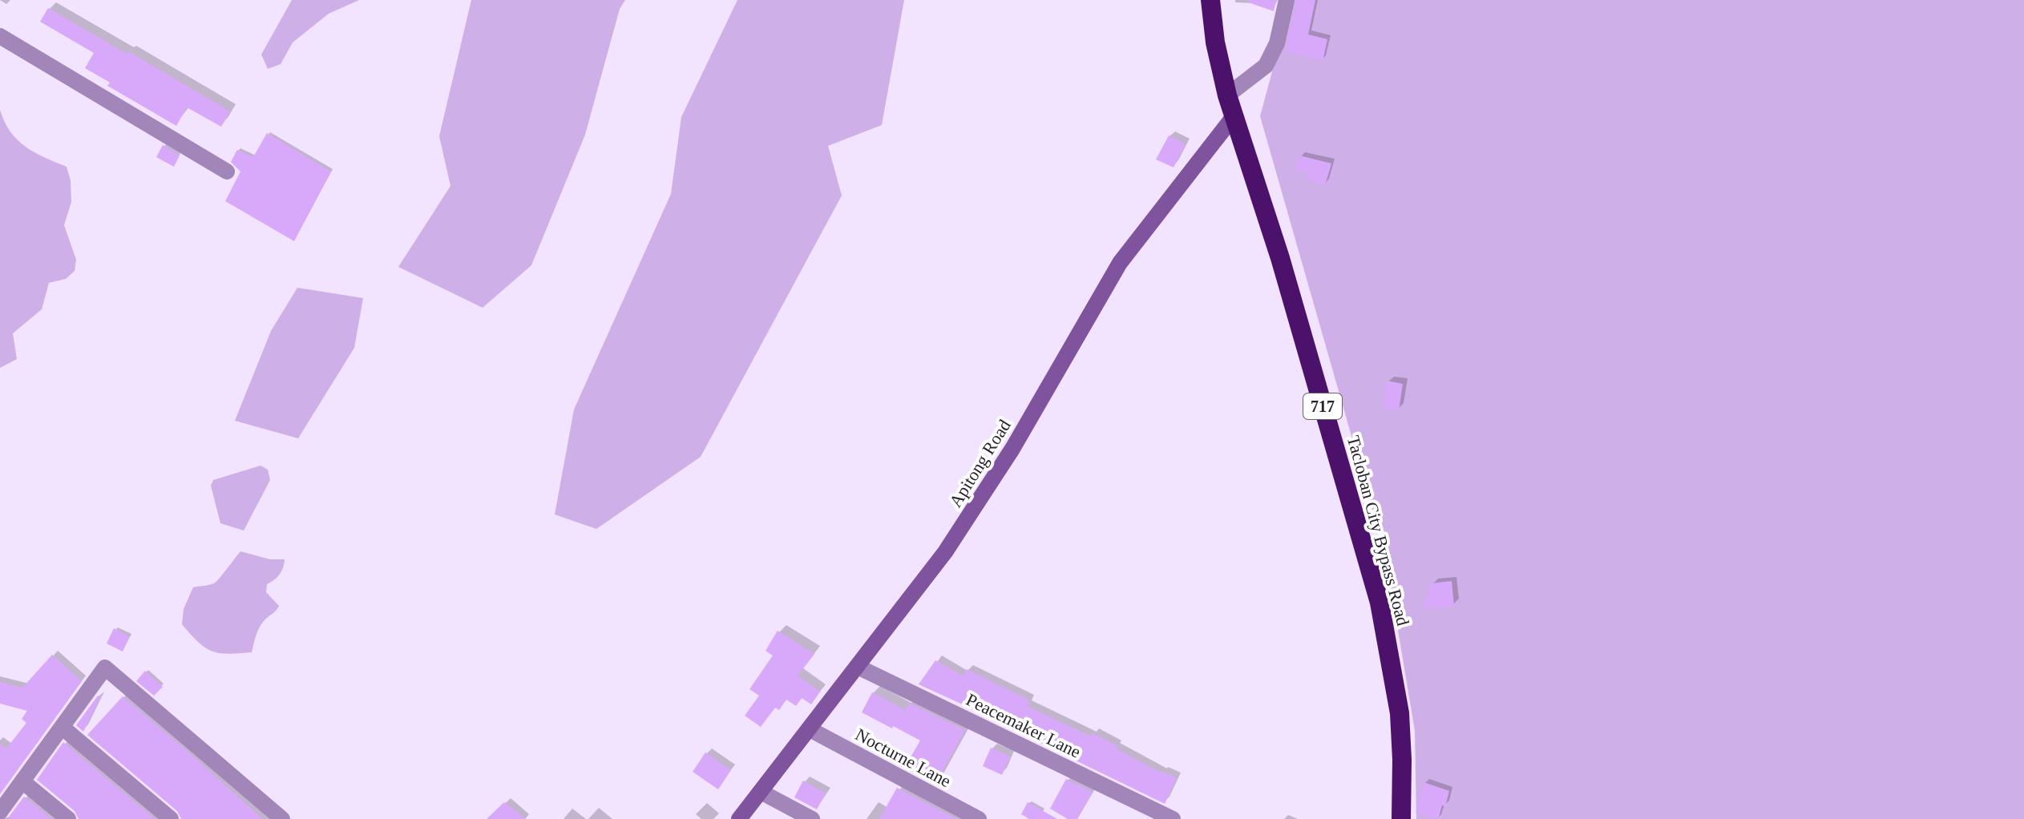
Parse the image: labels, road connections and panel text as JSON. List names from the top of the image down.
{
  "streets": {
    "highway": ["717", "Tacloban City Bypass Road"],
    "street": ["Apitong Road", "Peacemaker Lane", "Nocturne Lane"]
  },
  "crossings": [
    ["Apitong Road", "Tacloban City Bypass Road"],
    ["Apitong Road", "Peacemaker Lane"],
    ["Apitong Road", "Nocturne Lane"]
  ]
}
